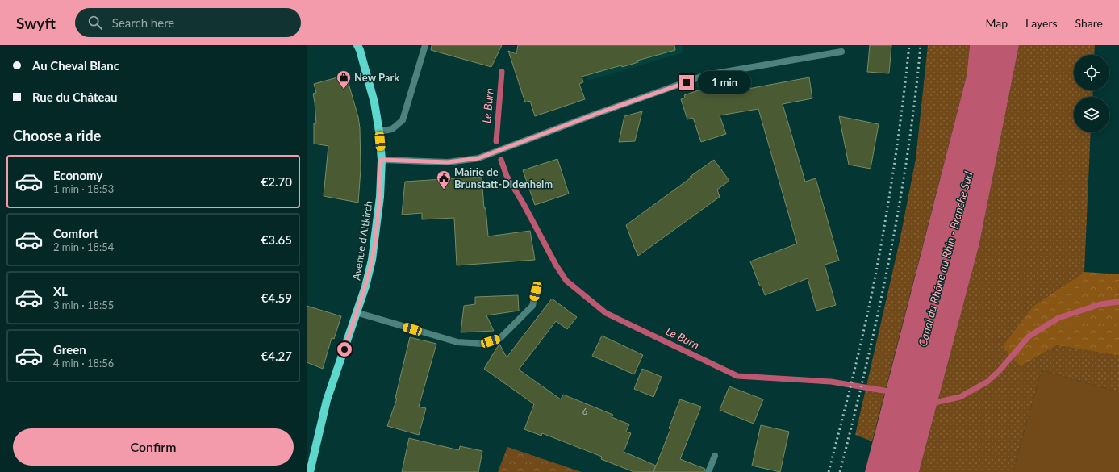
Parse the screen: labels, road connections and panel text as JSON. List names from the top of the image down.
{
  "streets": {
    "main road": ["Avenue d'Altkirch"]
  },
  "water": ["Le Burn", "Canal du Rhône au Rhin - Branche Sud"],
  "places": {
    "shop": ["New Park"],
    "public building": ["Mairie de Brunstatt-Didenheim"]
  },
  "house_numbers": ["6"],
  "page": {
    "header": "Swyft",
    "search": "Search here",
    "nav": ["Map", "Layers", "Share"],
    "banner": ["Au Cheval Blanc", "Rue du Château"],
    "bubble": "1 min",
    "heading": "Choose a ride",
    "list": [
      {
        "name": "Economy",
        "note": "1 min · 18:53",
        "value": "€2.70"
      },
      {
        "name": "Comfort",
        "note": "2 min · 18:54",
        "value": "€3.65"
      },
      {
        "name": "XL",
        "note": "3 min · 18:55",
        "value": "€4.59"
      },
      {
        "name": "Green",
        "note": "4 min · 18:56",
        "value": "€4.27"
      }
    ],
    "buttons": "Confirm"
  }
}
